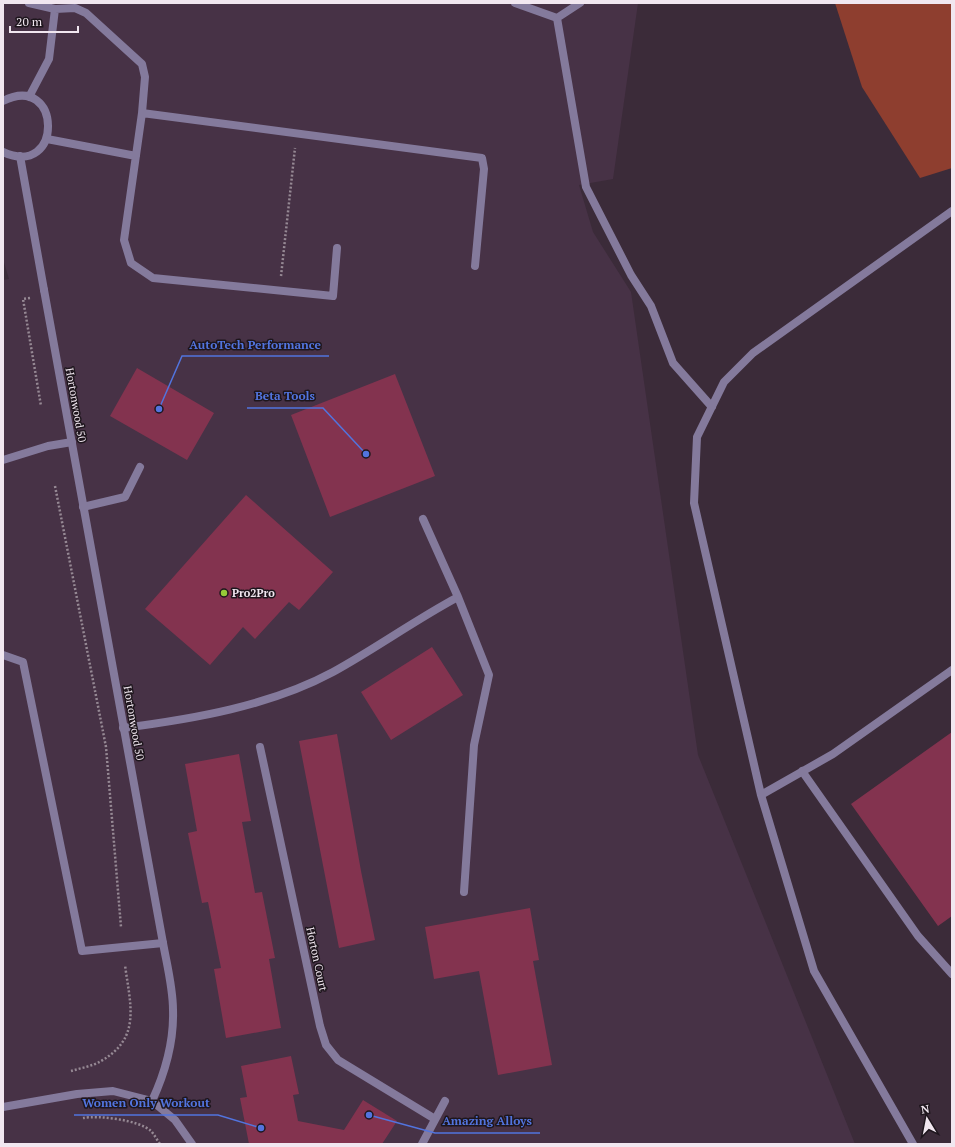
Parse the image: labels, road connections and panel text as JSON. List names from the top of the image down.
{
  "streets": {
    "street": ["Hortonwood 50", "Horton Court"]
  },
  "places": [
    "AutoTech Performance",
    "Beta Tools",
    "Pro2Pro",
    "Amazing Alloys",
    "Women Only Workout"
  ],
  "scale_bar": "20 m",
  "north": "top"
}
